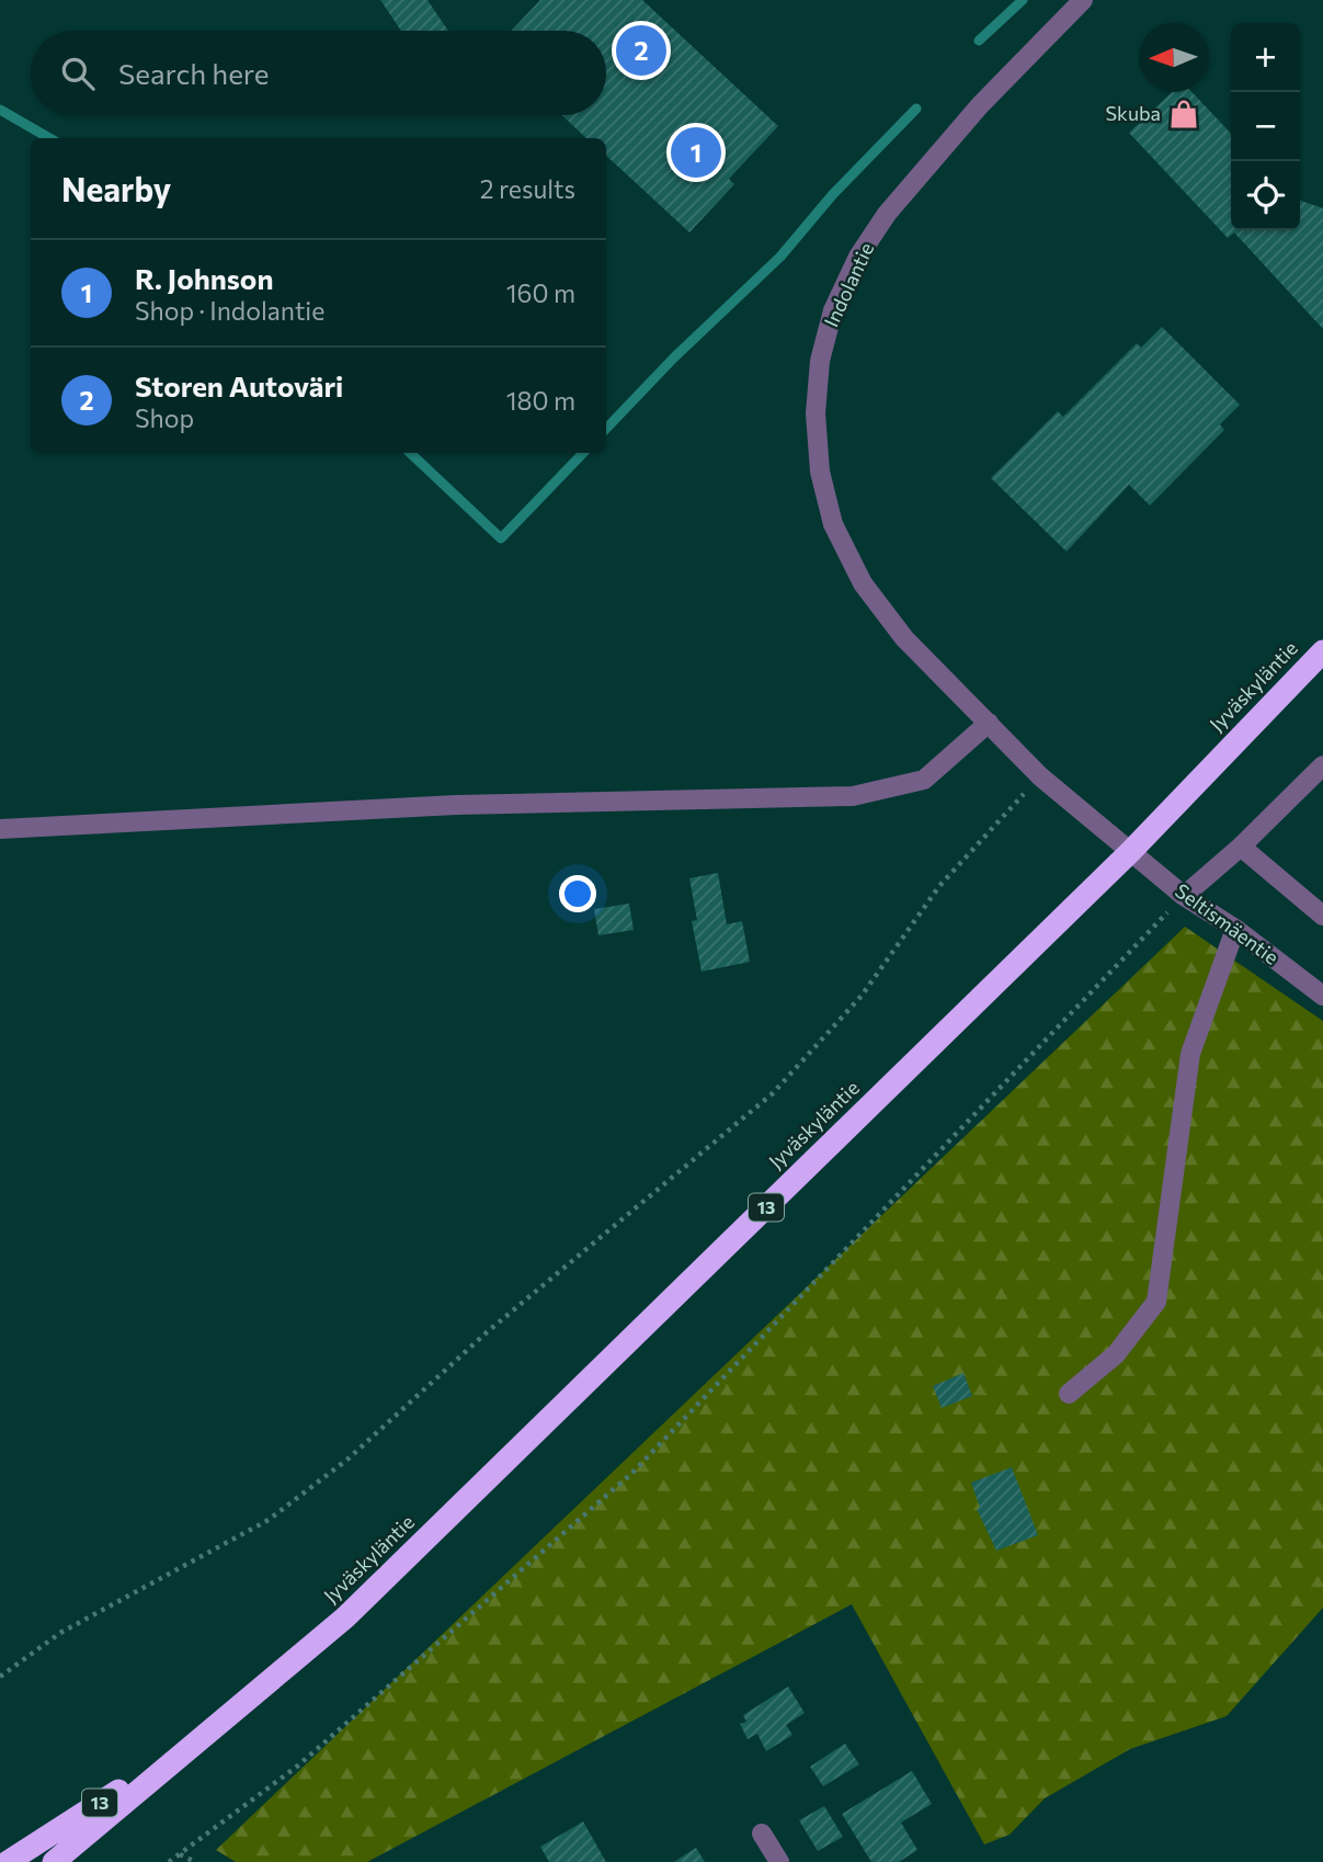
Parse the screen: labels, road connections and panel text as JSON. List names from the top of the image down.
{
  "streets": {
    "highway": ["Jyväskyläntie", "13"],
    "street": ["Indolantie", "Seltismäentie"]
  },
  "crossings": [
    ["Indolantie", "Jyväskyläntie"],
    ["Indolantie", "Seltismäentie"],
    ["Jyväskyläntie", "Seltismäentie"]
  ],
  "places": {
    "shop": ["Skuba"]
  },
  "north": "left",
  "page": {
    "pins": ["2", "1"],
    "map_buttons": ["+", "−"],
    "search": "Search here",
    "heading": ["Nearby", "2 results"],
    "list": [
      {
        "mark": "1",
        "name": "R. Johnson",
        "note": "Shop · Indolantie",
        "value": "160 m"
      },
      {
        "mark": "2",
        "name": "Storen Autoväri",
        "note": "Shop",
        "value": "180 m"
      }
    ]
  }
}
